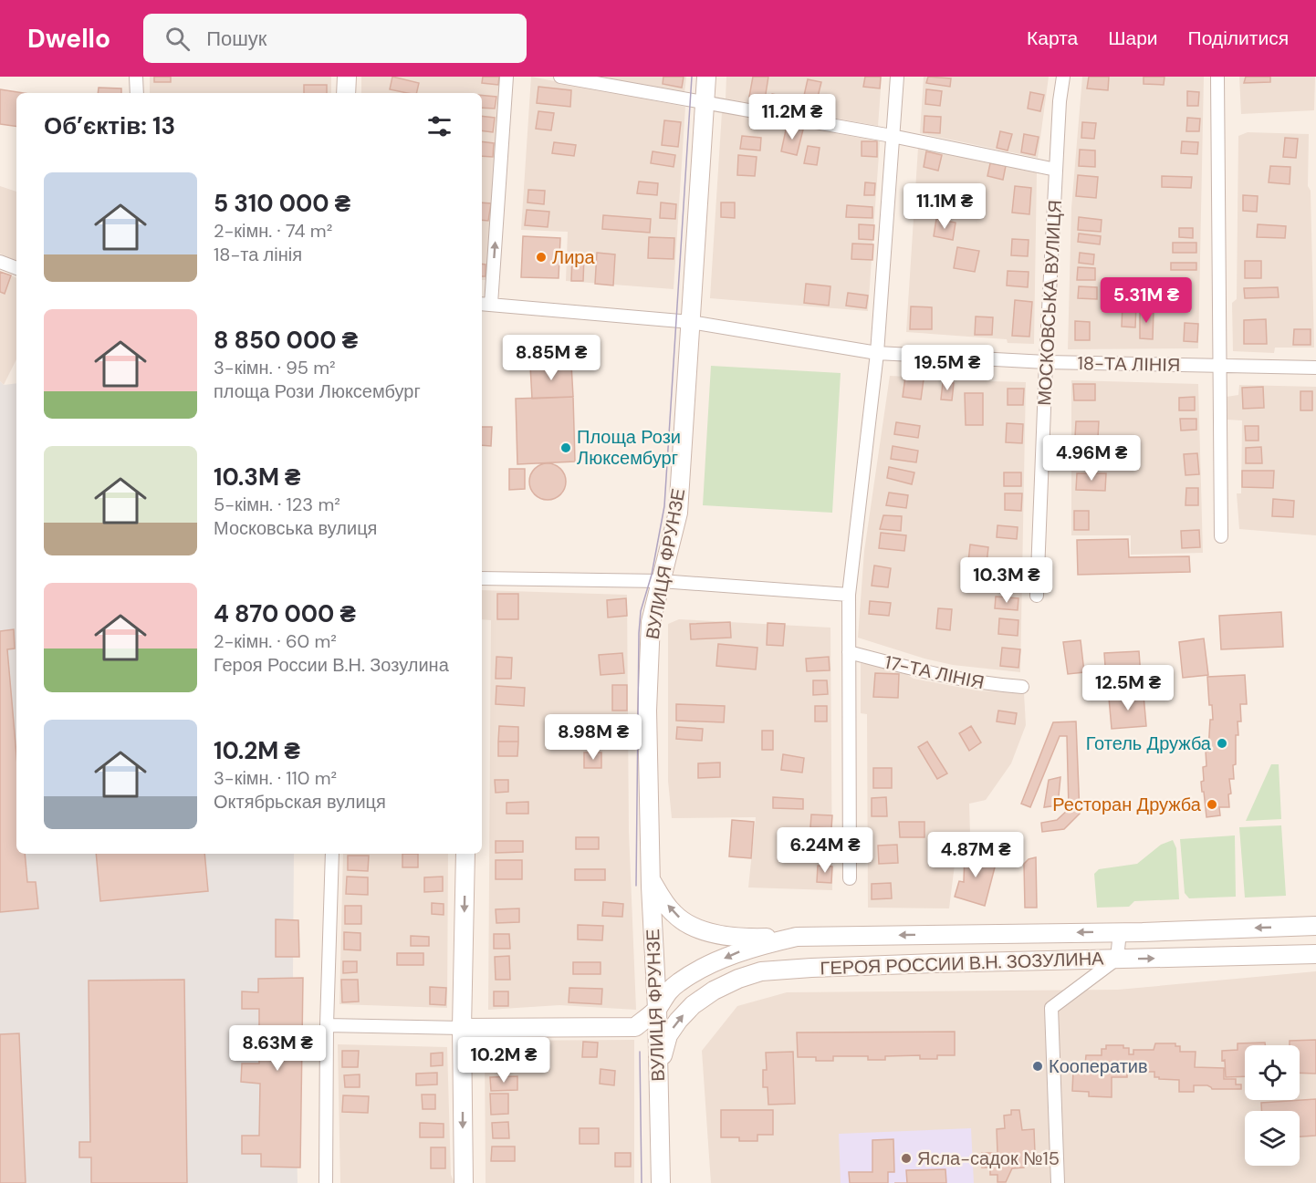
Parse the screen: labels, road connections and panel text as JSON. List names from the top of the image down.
{
  "streets": {
    "main road": ["ВУЛИЦЯ ФРУНЗЕ", "ГЕРОЯ РОССИИ В.Н. ЗОЗУЛИНА"],
    "street": ["МОСКОВСЬКА ВУЛИЦЯ", "18-ТА ЛІНІЯ", "17-ТА ЛІНІЯ"]
  },
  "crossings": [
    ["МОСКОВСЬКА ВУЛИЦЯ", "18-ТА ЛІНІЯ"],
    ["ВУЛИЦЯ ФРУНЗЕ", "ГЕРОЯ РОССИИ В.Н. ЗОЗУЛИНА"]
  ],
  "places": [
    "Лира",
    "Площа Рози Люксембург",
    "Готель Дружба",
    "Ресторан Дружба",
    "Кооператив",
    "Ясла-садок №15"
  ],
  "page": {
    "header": "Dwello",
    "search": "Пошук",
    "nav": ["Карта", "Шари", "Поділитися"],
    "heading": "Об’єктів: 13",
    "price": [
      "11.2M ₴",
      "11.1M ₴",
      "5.31M ₴",
      "8.85M ₴",
      "19.5M ₴",
      "4.96M ₴",
      "10.3M ₴",
      "12.5M ₴",
      "8.98M ₴",
      "6.24M ₴",
      "4.87M ₴",
      "8.63M ₴",
      "10.2M ₴"
    ],
    "list": [
      {
        "name": "5 310 000 ₴",
        "note": "2-кімн. · 74 m² · 18-та лінія"
      },
      {
        "name": "8 850 000 ₴",
        "note": "3-кімн. · 95 m² · площа Рози Люксембург"
      },
      {
        "name": "10.3M ₴",
        "note": "5-кімн. · 123 m² · Московська вулиця"
      },
      {
        "name": "4 870 000 ₴",
        "note": "2-кімн. · 60 m² · Героя России В.Н. Зозулина"
      },
      {
        "name": "10.2M ₴",
        "note": "3-кімн. · 110 m² · Октябрьская вулиця"
      }
    ]
  }
}
